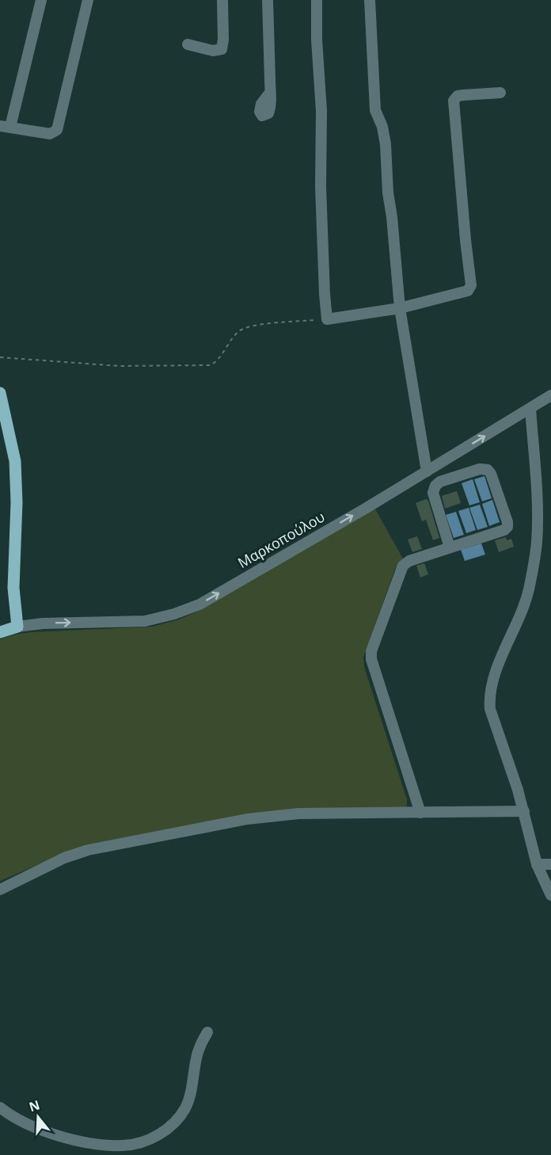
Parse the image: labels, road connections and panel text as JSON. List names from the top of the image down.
{
  "streets": {
    "main road": ["Μαρκοπούλου"]
  },
  "one_way": ["Μαρκοπούλου"],
  "north": "top"
}
